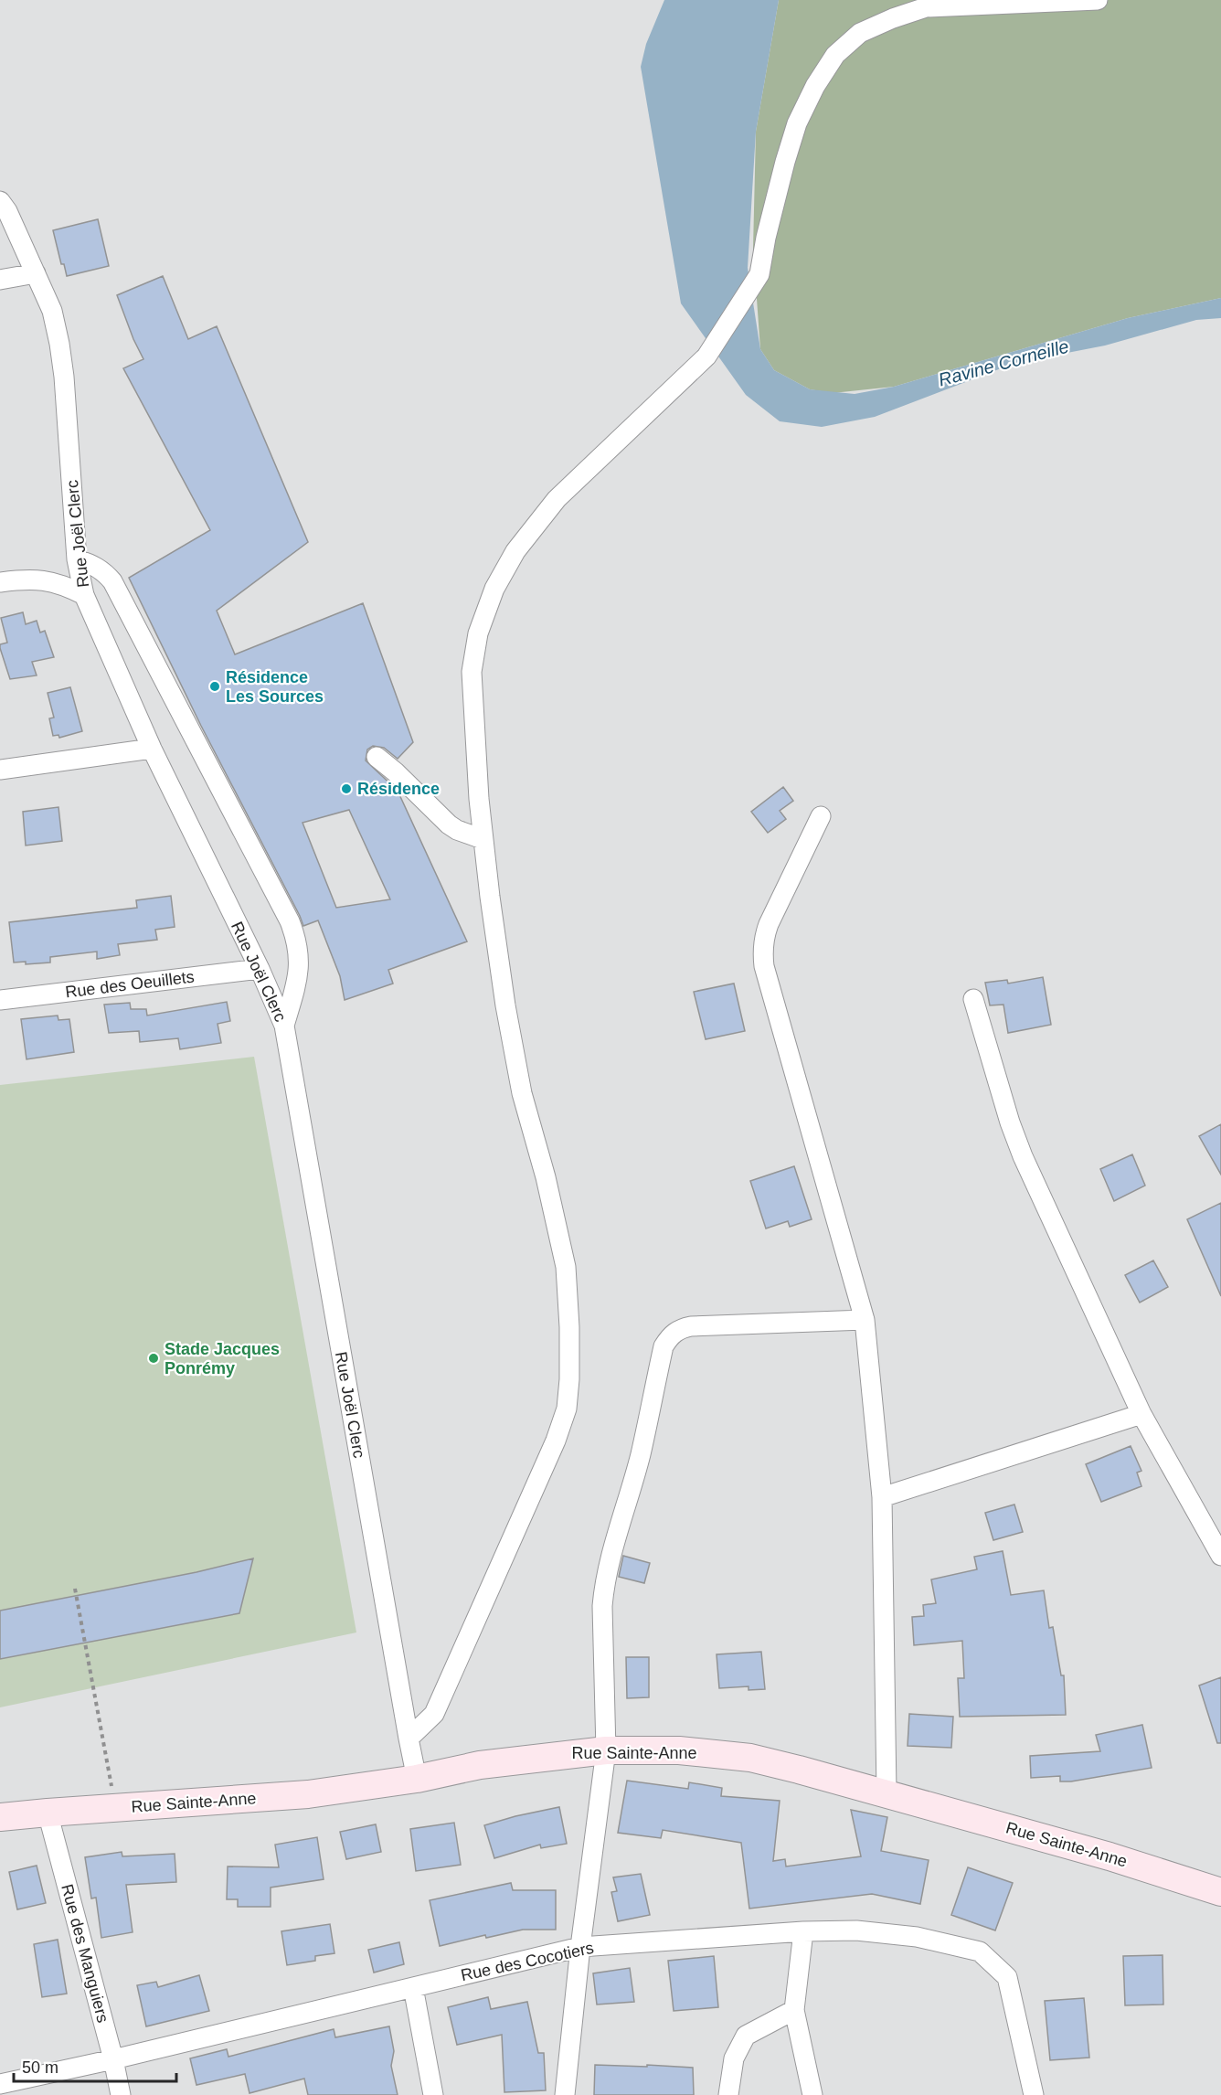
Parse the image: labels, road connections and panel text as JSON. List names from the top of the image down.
{
  "streets": {
    "main road": ["Rue Sainte-Anne"],
    "street": [
      "Rue Joël Clerc",
      "Rue des Oeuillets",
      "Rue des Manguiers",
      "Rue des Cocotiers"
    ]
  },
  "crossings": [
    ["Rue Joël Clerc", "Rue des Oeuillets"],
    ["Rue Joël Clerc", "Rue Sainte-Anne"],
    ["Rue Sainte-Anne", "Rue des Manguiers"],
    ["Rue des Manguiers", "Rue des Cocotiers"]
  ],
  "water": ["Ravine Corneille"],
  "places": ["Résidence Les Sources", "Résidence", "Stade Jacques Ponrémy"],
  "scale_bar": "50 m"
}
